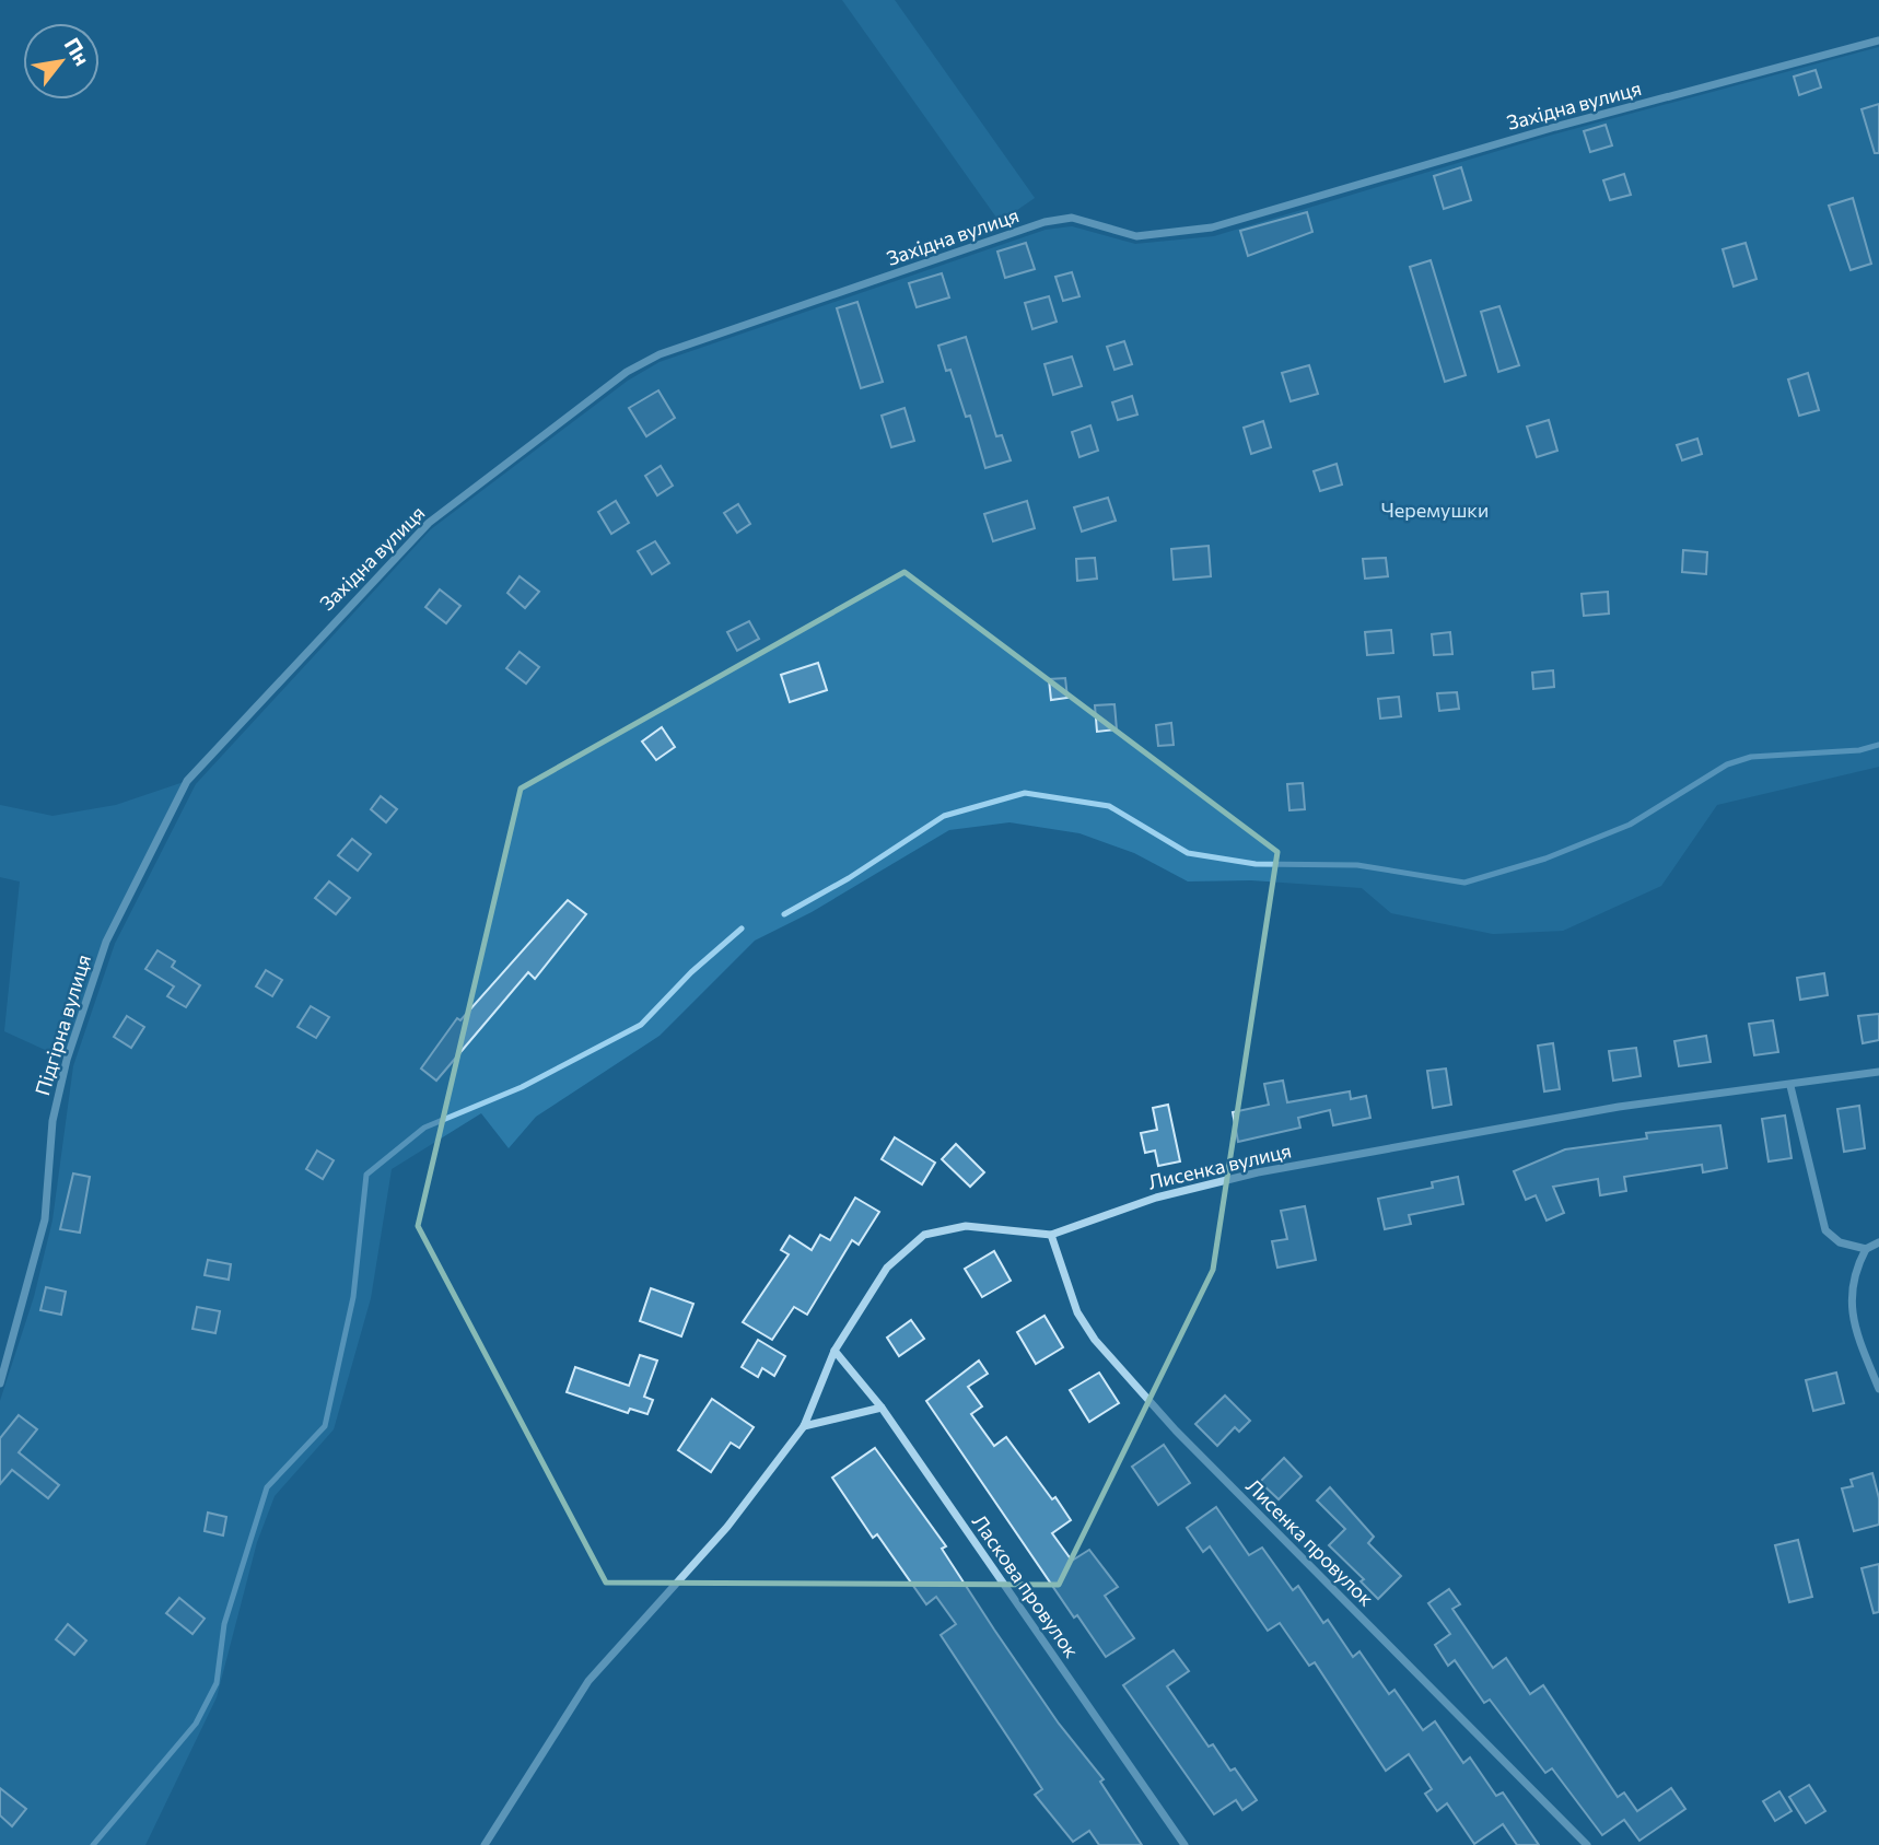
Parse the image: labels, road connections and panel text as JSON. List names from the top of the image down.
{
  "streets": {
    "street": [
      "Західна вулиця",
      "Підгірна вулиця",
      "Лисенка вулиця",
      "Лисенка провулок",
      "Ласкова провулок"
    ]
  },
  "crossings": [
    ["Західна вулиця", "Підгірна вулиця"],
    ["Лисенка вулиця", "Лисенка провулок"],
    ["Лисенка вулиця", "Ласкова провулок"]
  ],
  "parks": ["Черемушки"],
  "north": "top right"
}
